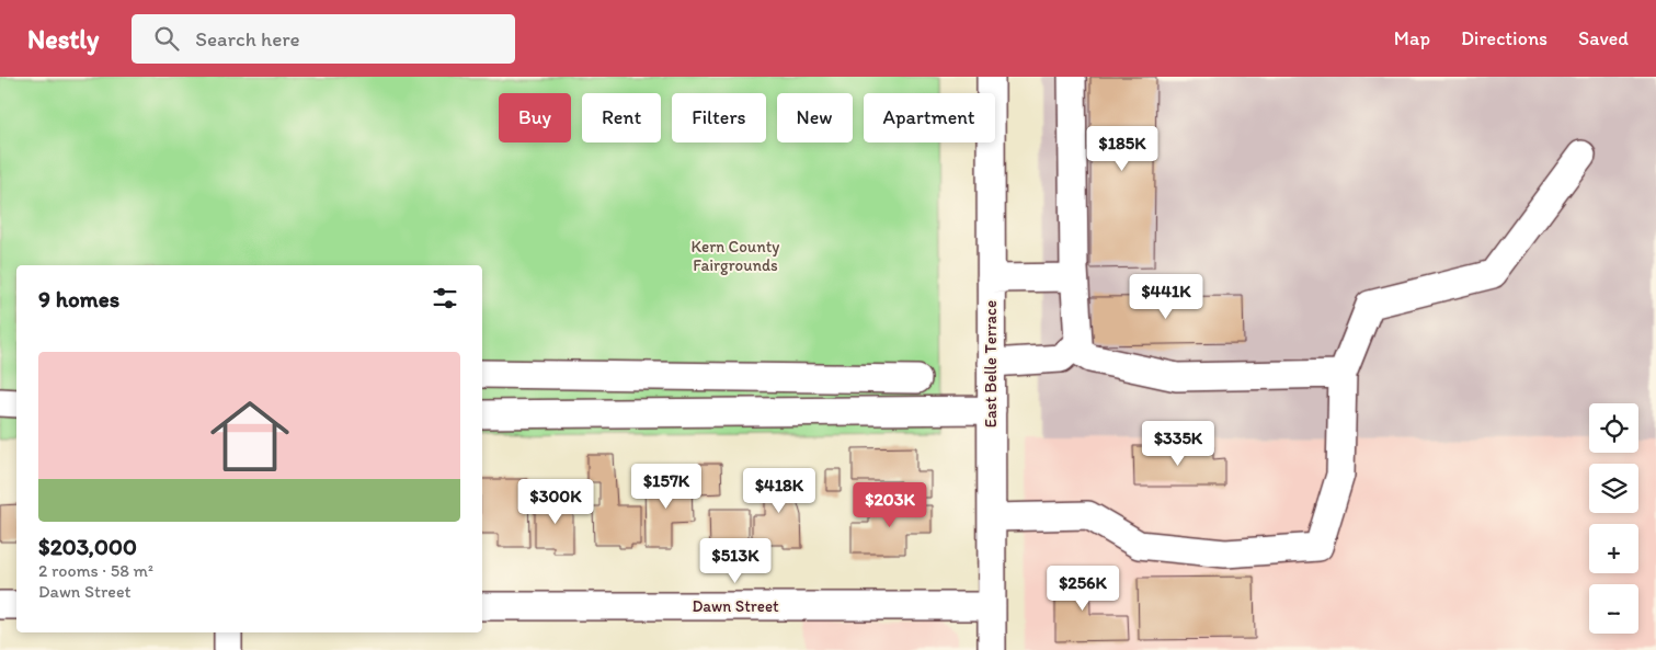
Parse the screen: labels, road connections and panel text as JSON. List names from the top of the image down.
{
  "streets": {
    "street": ["East Belle Terrace", "Dawn Street"]
  },
  "crossings": [
    ["East Belle Terrace", "Dawn Street"]
  ],
  "parks": ["Kern County Fairgrounds"],
  "page": {
    "header": "Nestly",
    "search": "Search here",
    "nav": ["Map", "Directions", "Saved"],
    "chip": [
      "Buy",
      "Rent",
      "Filters",
      "New",
      "Apartment"
    ],
    "price": [
      "$185K",
      "$441K",
      "$335K",
      "$157K",
      "$418K",
      "$300K",
      "$203K",
      "$513K",
      "$256K"
    ],
    "heading": "9 homes",
    "list": [
      {
        "name": "$203,000",
        "note": "2 rooms · 58 m² · Dawn Street"
      }
    ],
    "map_buttons": ["+", "−"]
  }
}
